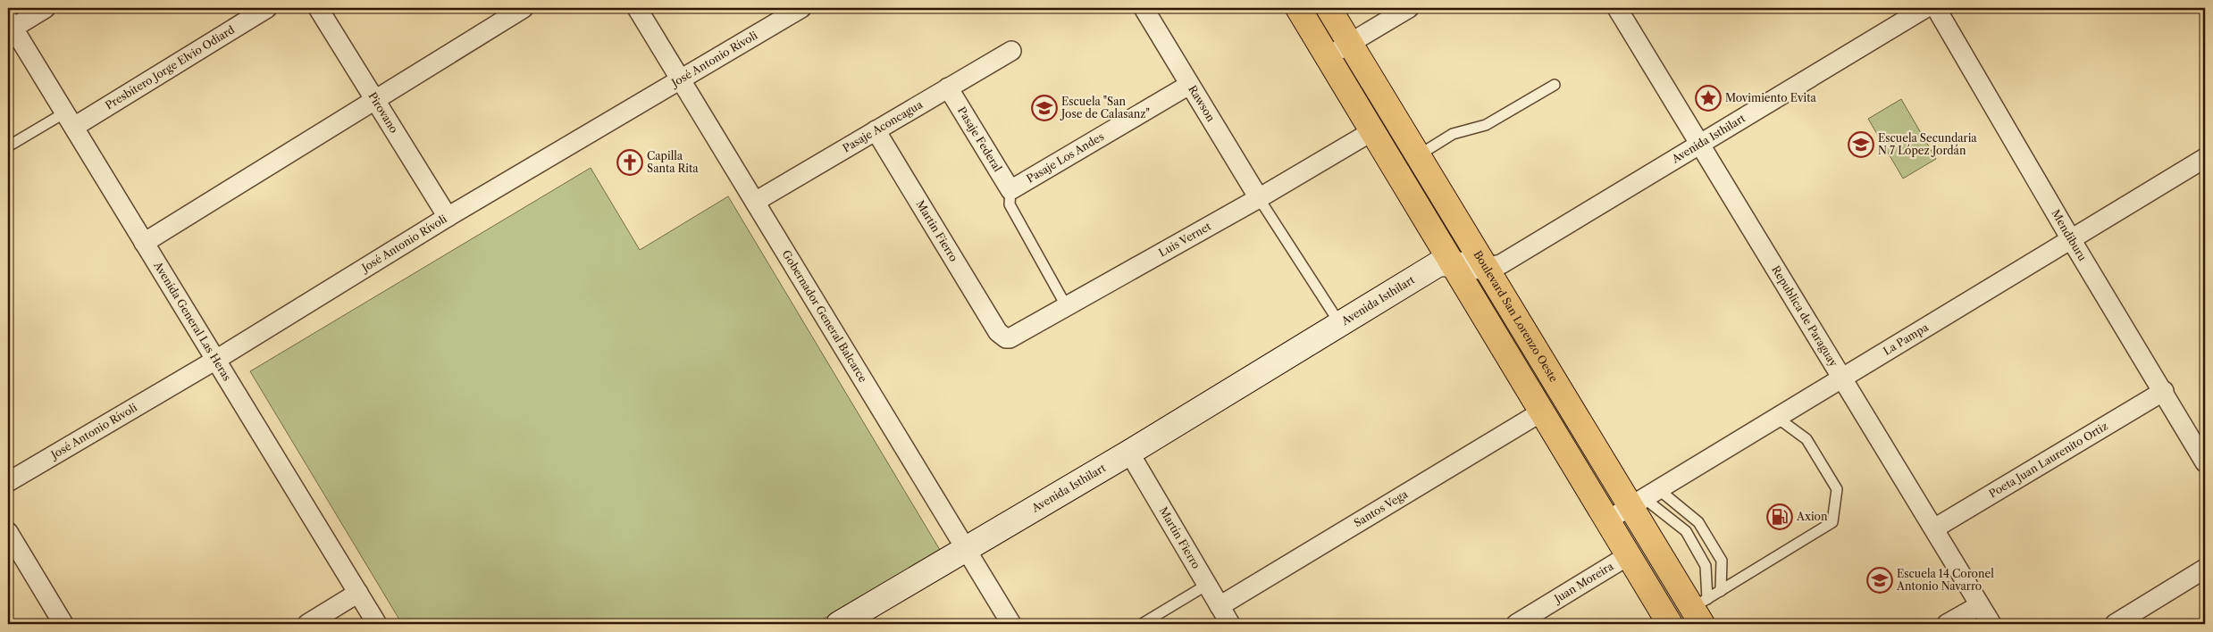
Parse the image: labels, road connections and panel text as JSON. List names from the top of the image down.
{
  "streets": {
    "main road": ["Boulevard San Lorenzo Oeste"],
    "street": [
      "José Antonio Rívoli",
      "Presbítero Jorge Elvio Odiard",
      "Rawson",
      "Pirovano",
      "Pasaje Aconcagua",
      "Pasaje Federal",
      "Avenida Isthilart",
      "Pasaje Los Andes",
      "Martin Fierro",
      "Mendiburu",
      "Luis Vernet",
      "Gobernador General Balcarce",
      "Republica de Paraguay",
      "Avenida General Las Heras",
      "La Pampa",
      "Poeta Juan Laurenito Ortiz",
      "Santos Vega",
      "Martín Fierro",
      "Juan Moreira"
    ]
  },
  "crossings": [
    ["José Antonio Rívoli", "Pirovano"],
    ["José Antonio Rívoli", "Gobernador General Balcarce"],
    ["José Antonio Rívoli", "Avenida General Las Heras"],
    ["Presbítero Jorge Elvio Odiard", "Avenida General Las Heras"],
    ["Rawson", "Pasaje Los Andes"],
    ["Rawson", "Luis Vernet"],
    ["Pasaje Aconcagua", "Pasaje Federal"],
    ["Pasaje Aconcagua", "Martin Fierro"],
    ["Pasaje Aconcagua", "Gobernador General Balcarce"],
    ["Pasaje Federal", "Pasaje Los Andes"],
    ["Avenida Isthilart", "Gobernador General Balcarce"],
    ["Avenida Isthilart", "Boulevard San Lorenzo Oeste"],
    ["Avenida Isthilart", "Republica de Paraguay"],
    ["Avenida Isthilart", "Martín Fierro"],
    ["Martin Fierro", "Luis Vernet"],
    ["Mendiburu", "La Pampa"],
    ["Mendiburu", "Poeta Juan Laurenito Ortiz"],
    ["Boulevard San Lorenzo Oeste", "La Pampa"],
    ["Republica de Paraguay", "La Pampa"],
    ["Republica de Paraguay", "Poeta Juan Laurenito Ortiz"],
    ["Santos Vega", "Martín Fierro"]
  ],
  "places": {
    "place": ["Movimiento Evita"],
    "school or university": ["Escuela \"San Jose de Calasanz\"", "Escuela Secundaria N 7 López Jordán", "Escuela 14 Coronel Antonio Navarro"],
    "church": ["Capilla Santa Rita"],
    "fuel station": ["Axion"]
  }
}
